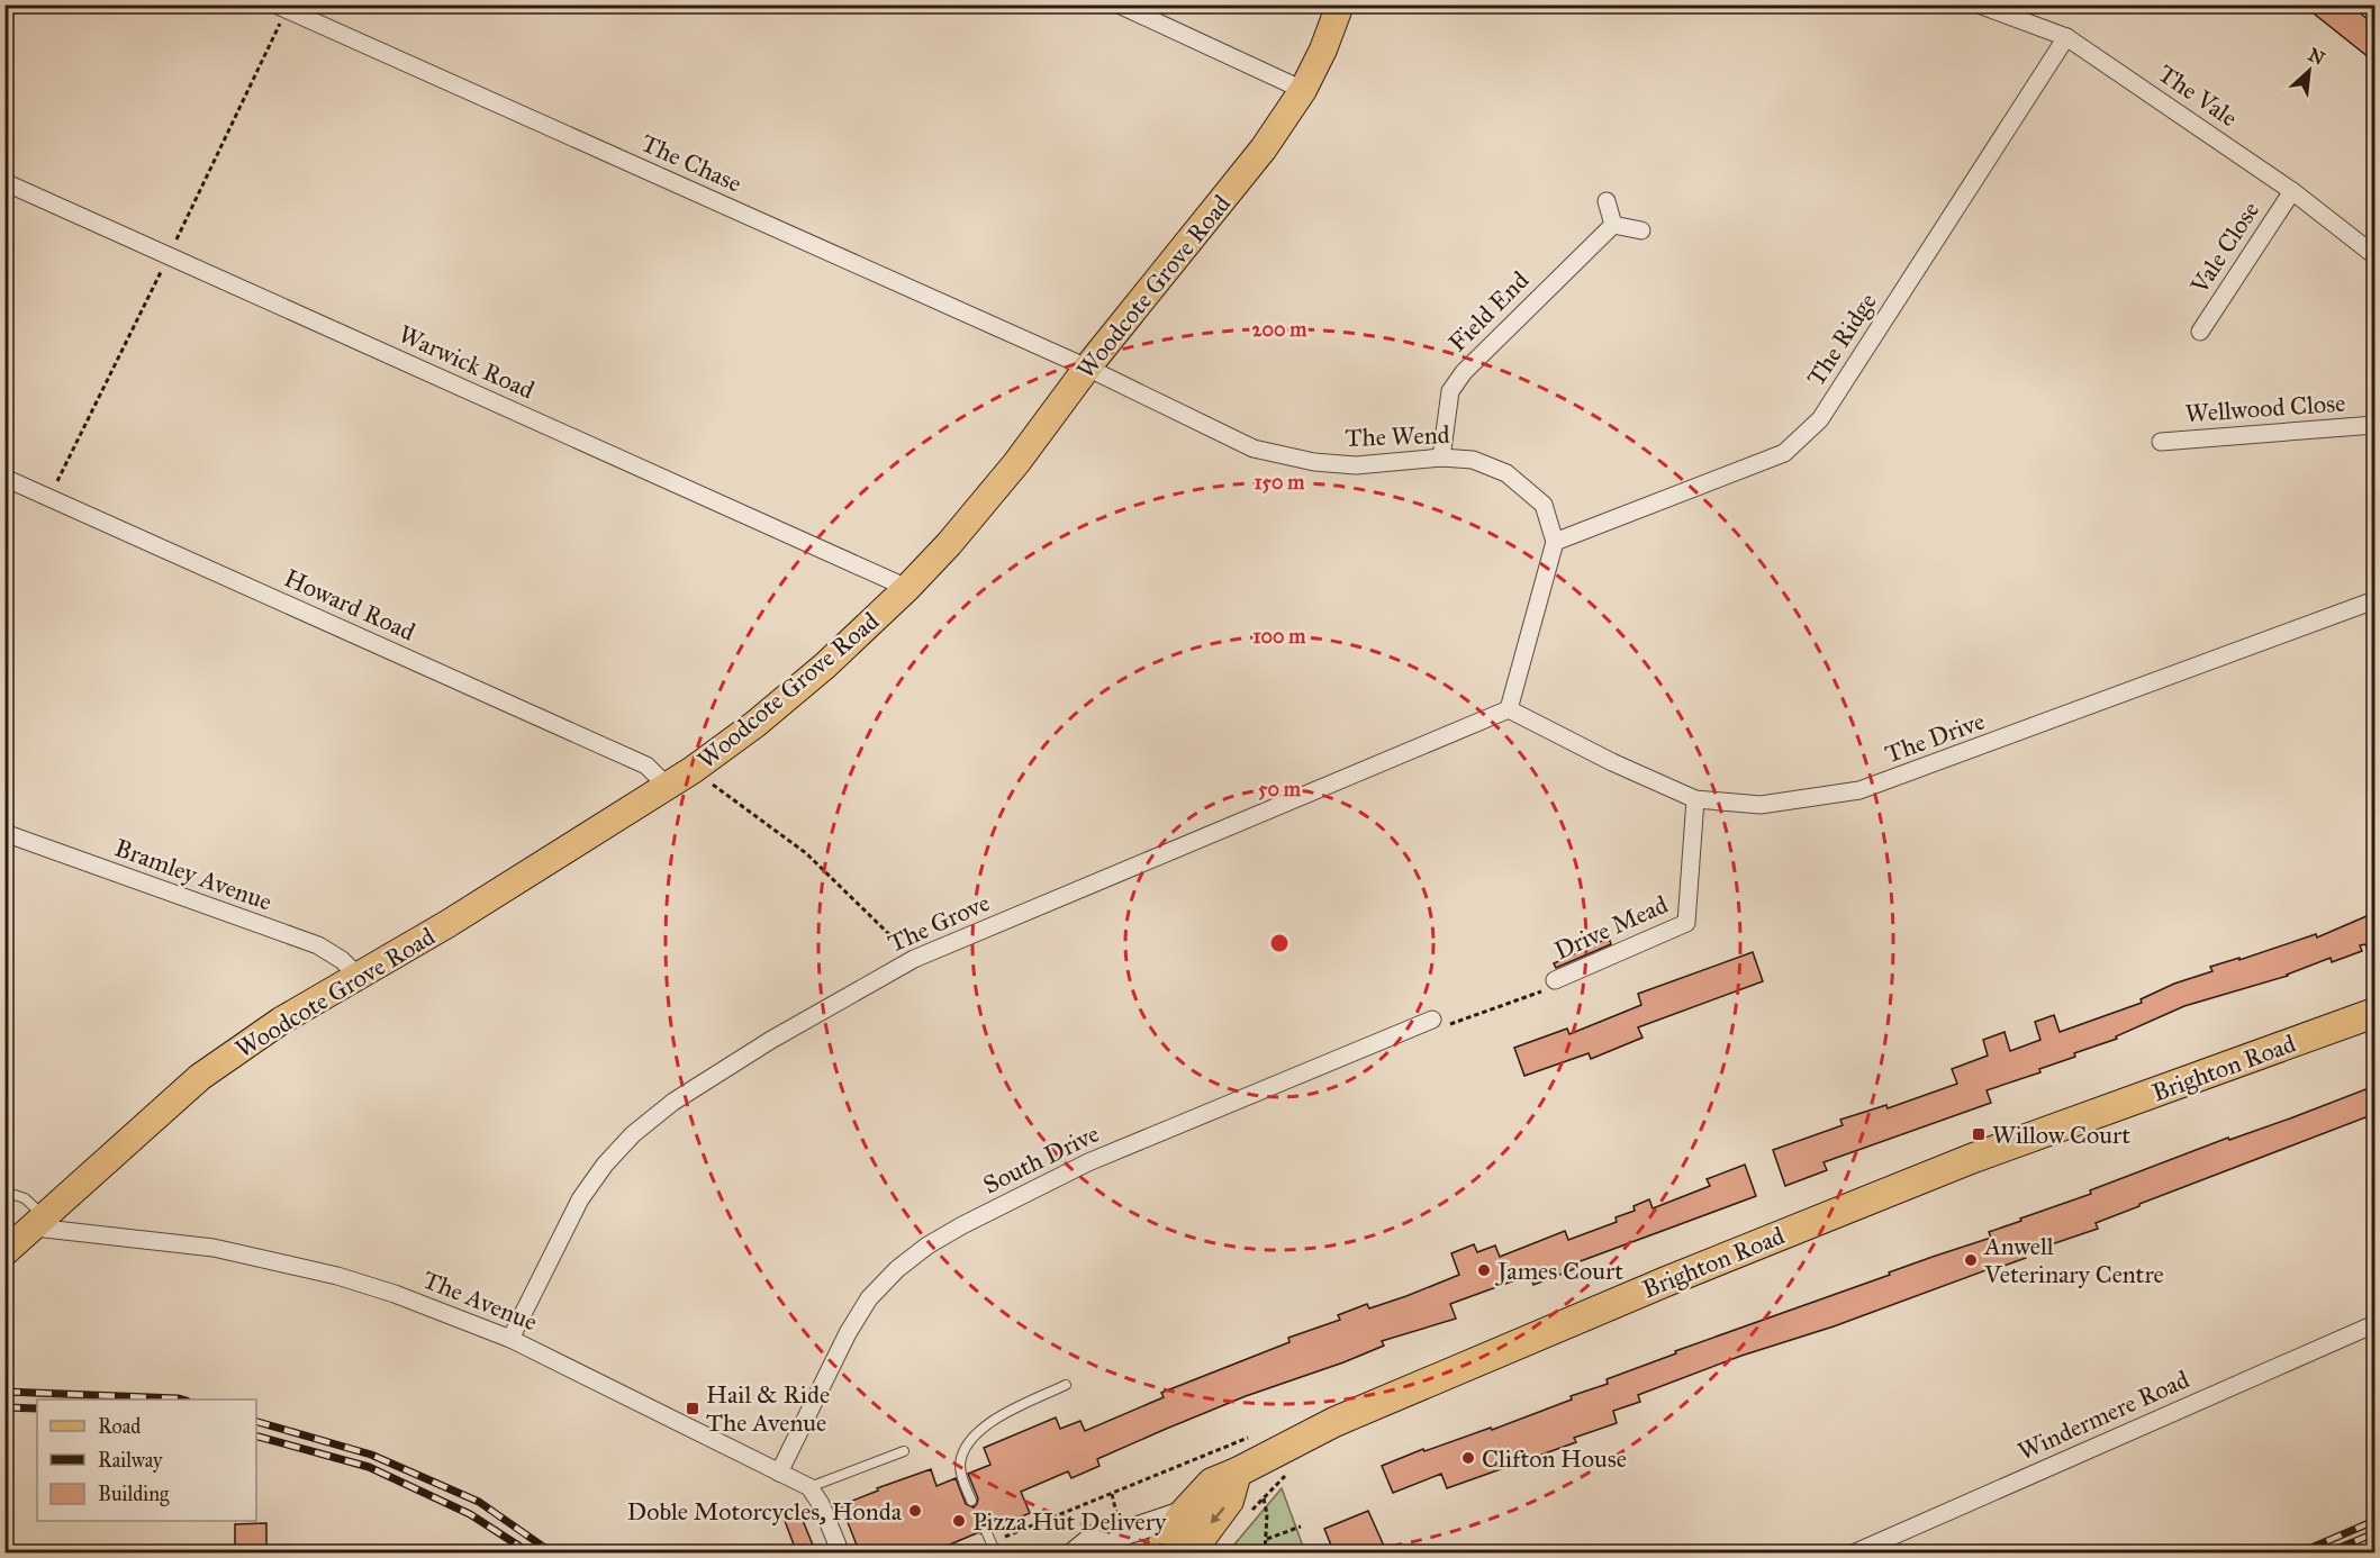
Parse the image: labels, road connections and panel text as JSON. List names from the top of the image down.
{
  "streets": {
    "highway": ["Brighton Road"],
    "main road": ["Woodcote Grove Road"],
    "street": [
      "The Vale",
      "The Chase",
      "Vale Close",
      "Field End",
      "The Ridge",
      "Warwick Road",
      "Wellwood Close",
      "The Wend",
      "Howard Road",
      "The Drive",
      "Bramley Avenue",
      "The Grove",
      "Drive Mead",
      "South Drive",
      "The Avenue",
      "Windermere Road"
    ]
  },
  "crossings": [
    ["The Vale", "Vale Close"],
    ["The Vale", "The Ridge"],
    ["The Chase", "Woodcote Grove Road"],
    ["The Chase", "The Wend"],
    ["Woodcote Grove Road", "Warwick Road"],
    ["Woodcote Grove Road", "The Wend"],
    ["Woodcote Grove Road", "Howard Road"],
    ["Woodcote Grove Road", "Bramley Avenue"],
    ["Woodcote Grove Road", "The Avenue"],
    ["Field End", "The Wend"],
    ["The Ridge", "The Wend"],
    ["The Drive", "The Grove"],
    ["The Drive", "Drive Mead"],
    ["The Grove", "The Avenue"],
    ["South Drive", "The Avenue"]
  ],
  "places": {
    "transit": ["Willow Court", "Hail & Ride The Avenue"],
    "other": [
      "Anwell Veterinary Centre",
      "James Court",
      "Clifton House",
      "Doble Motorcycles, Honda",
      "Pizza Hut Delivery"
    ]
  },
  "legend": ["Road", "Railway", "Building"],
  "north": "top right",
  "rings": [
    "200 m",
    "150 m",
    "100 m",
    "50 m"
  ]
}
